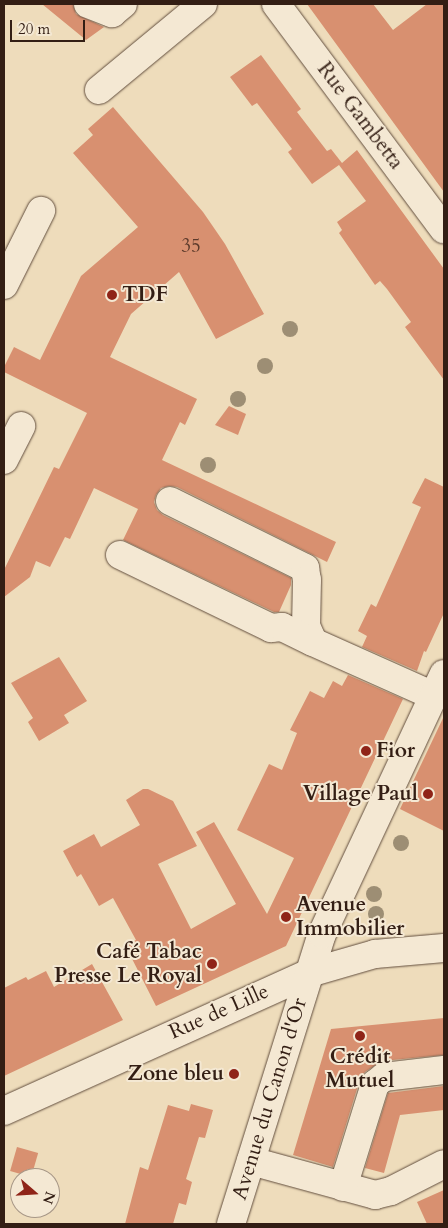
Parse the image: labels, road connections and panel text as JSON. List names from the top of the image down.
{
  "streets": {
    "street": ["Rue Gambetta", "Rue de Lille", "Avenue du Canon d'Or"]
  },
  "crossings": [
    ["Rue de Lille", "Avenue du Canon d'Or"]
  ],
  "places": [
    "TDF",
    "Fior",
    "Village Paul",
    "Avenue Immobilier",
    "Café Tabac Presse Le Royal",
    "Crédit Mutuel",
    "Zone bleu"
  ],
  "house_numbers": ["35"],
  "scale_bar": "20 m",
  "north": "right"
}
